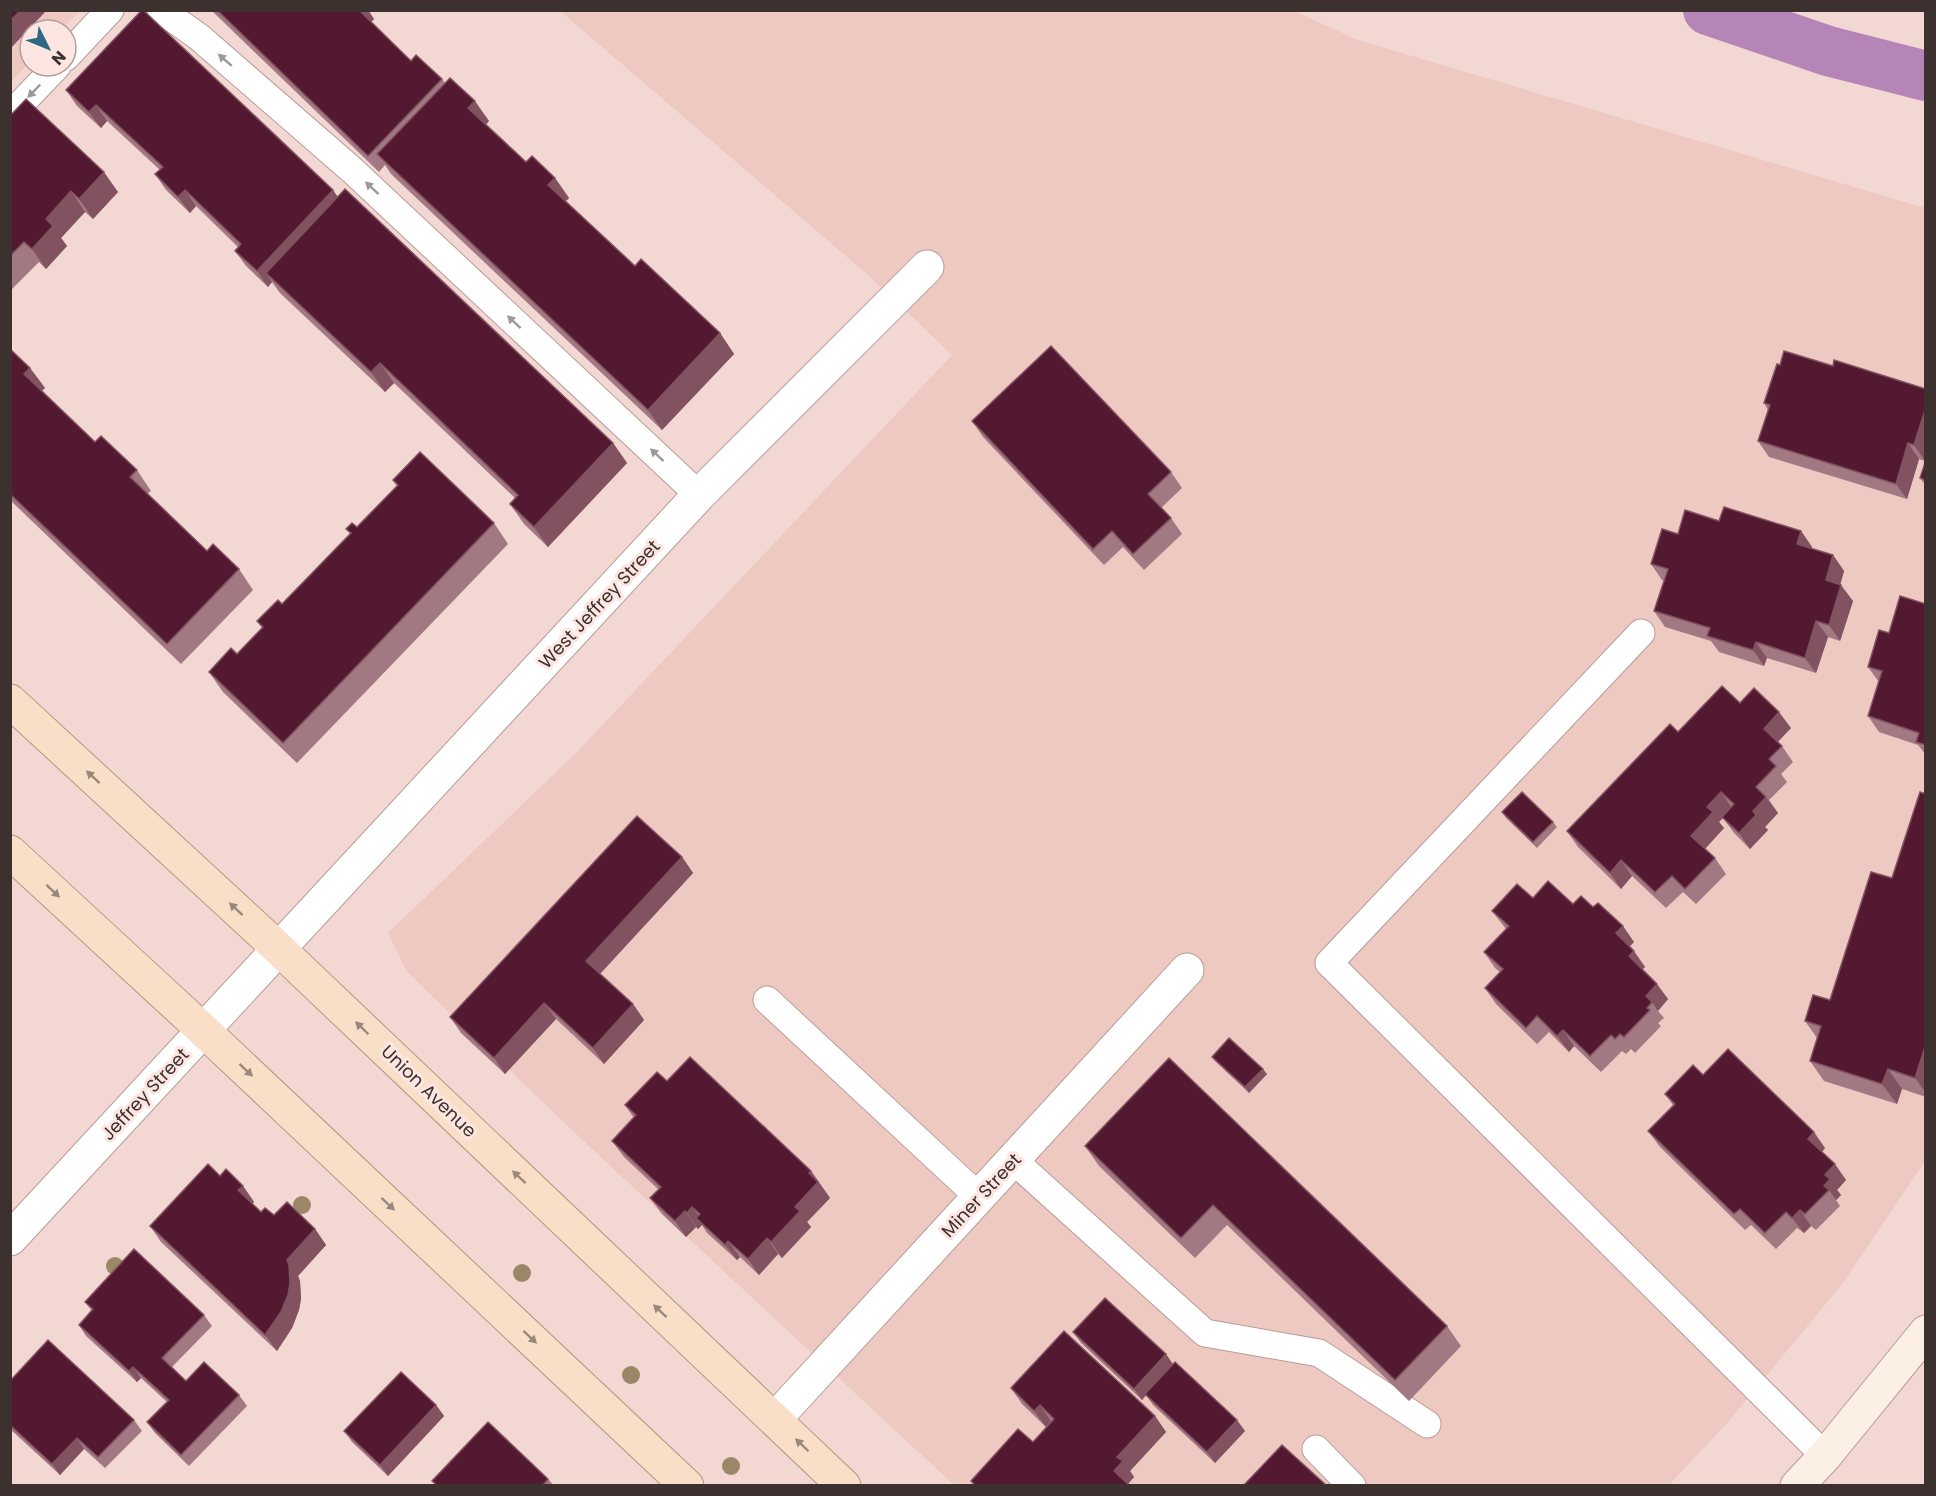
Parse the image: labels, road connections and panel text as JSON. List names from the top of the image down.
{
  "streets": {
    "main road": ["Union Avenue"],
    "street": ["West Jeffrey Street", "Jeffrey Street", "Miner Street"]
  },
  "crossings": [
    ["West Jeffrey Street", "Union Avenue"],
    ["West Jeffrey Street", "Jeffrey Street"],
    ["Union Avenue", "Jeffrey Street"],
    ["Union Avenue", "Miner Street"]
  ],
  "north": "bottom right"
}
